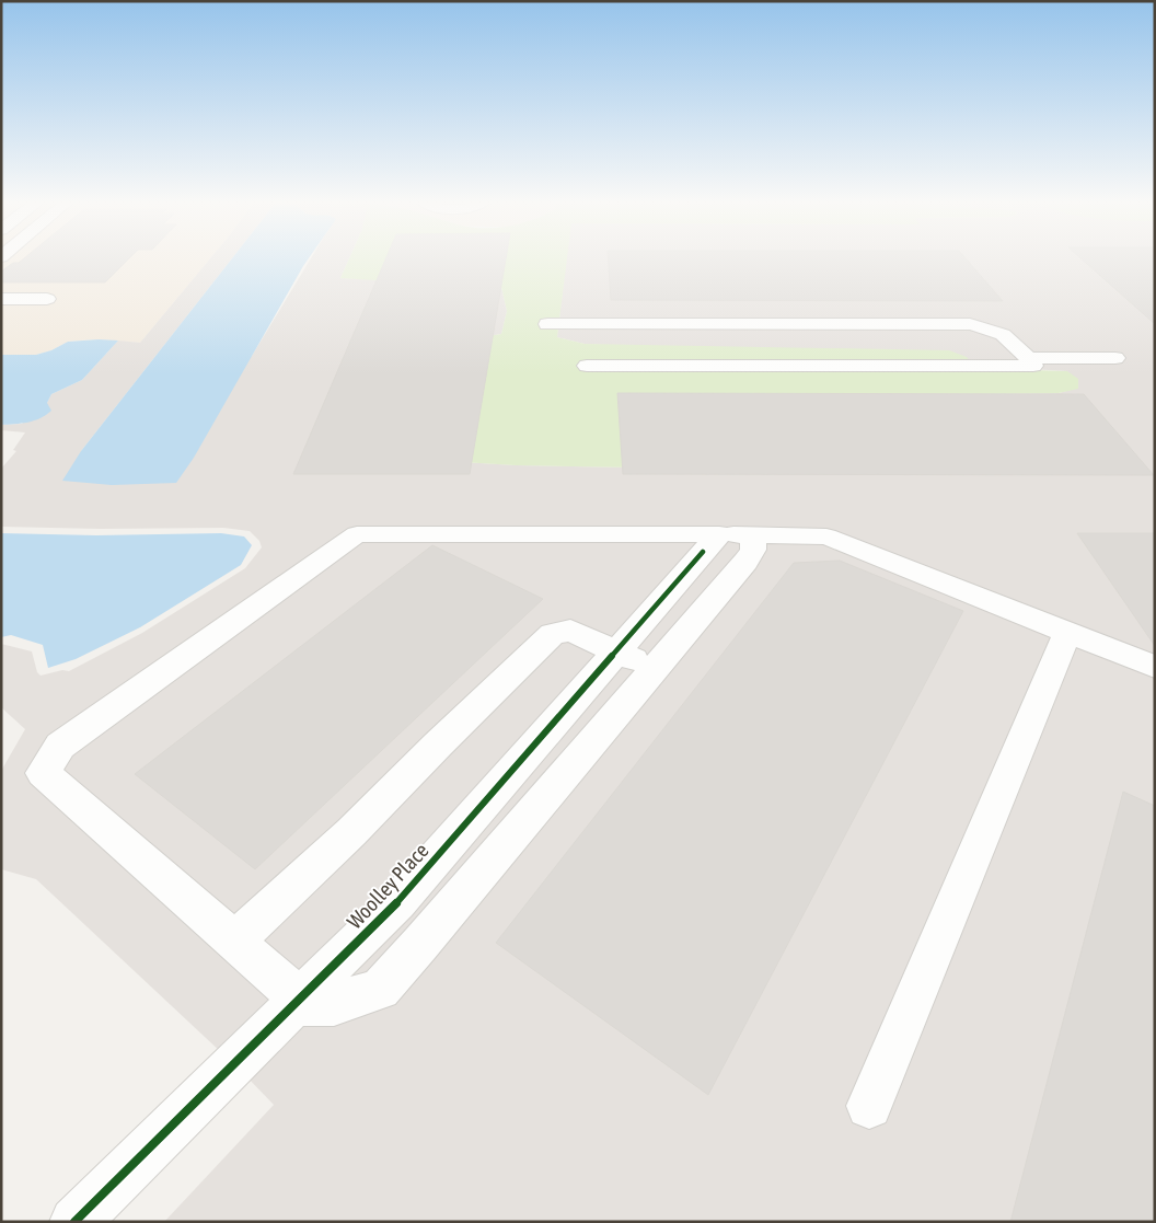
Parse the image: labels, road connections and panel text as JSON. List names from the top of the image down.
{
  "streets": {
    "street": ["Woolley Place"]
  }
}
